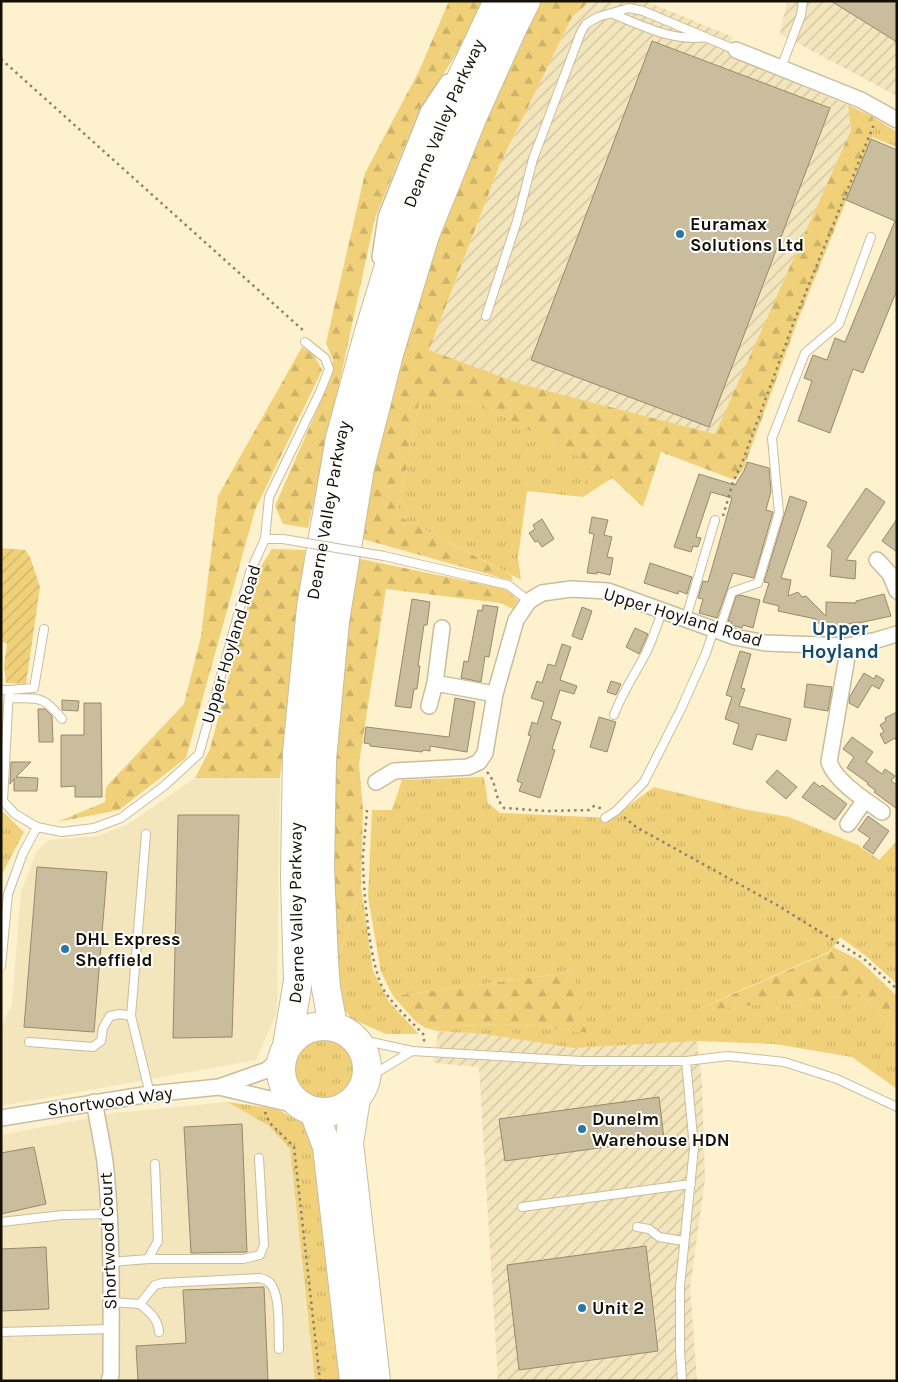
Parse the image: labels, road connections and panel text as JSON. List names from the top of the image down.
{
  "streets": {
    "highway": ["Dearne Valley Parkway"],
    "street": ["Upper Hoyland Road", "Shortwood Way", "Shortwood Court"]
  },
  "crossings": [
    ["Dearne Valley Parkway", "Shortwood Way"],
    ["Shortwood Way", "Shortwood Court"]
  ],
  "districts": ["Upper Hoyland"],
  "places": [
    "Euramax Solutions Ltd",
    "DHL Express Sheffield",
    "Dunelm Warehouse HDN",
    "Unit 2"
  ]
}
